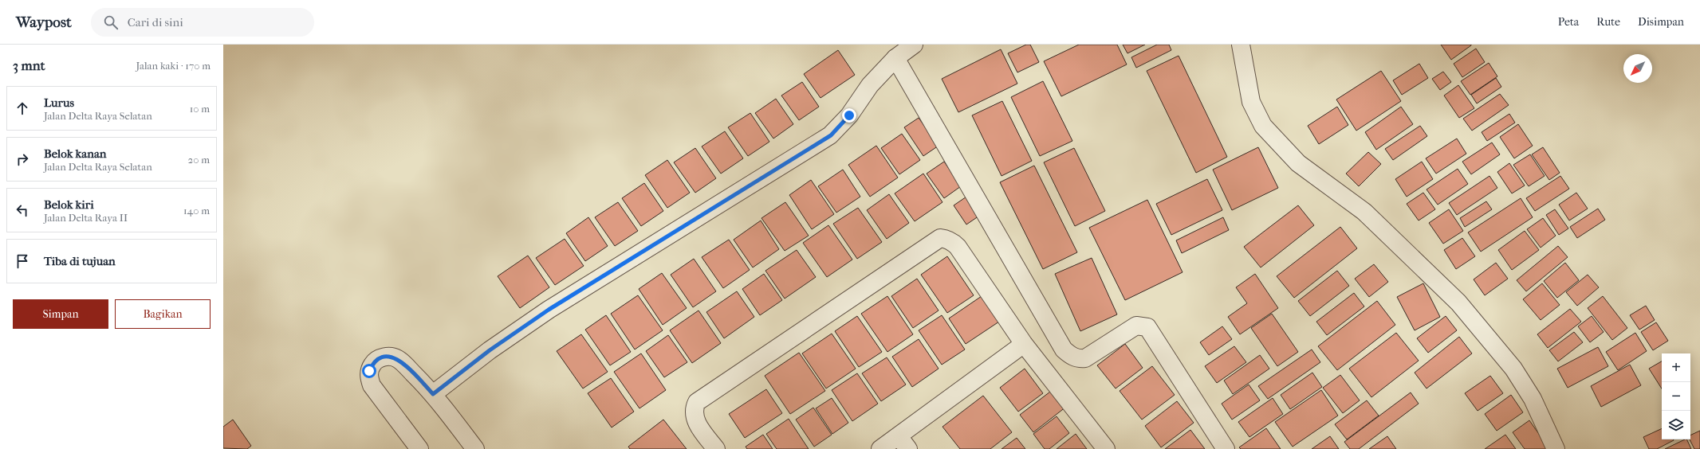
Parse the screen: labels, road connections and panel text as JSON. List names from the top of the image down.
{
  "north": "bottom left",
  "page": {
    "header": "Waypost",
    "search": "Cari di sini",
    "nav": ["Peta", "Rute", "Disimpan"],
    "heading": ["3 mnt", "Jalan kaki · 170 m"],
    "list": [
      ["Lurus", "Jalan Delta Raya Selatan", "10 m"],
      ["Belok kanan", "Jalan Delta Raya Selatan", "20 m"],
      ["Belok kiri", "Jalan Delta Raya II", "140 m"],
      "Tiba di tujuan"
    ],
    "buttons": ["Simpan", "Bagikan"],
    "map_buttons": ["+", "−"]
  }
}
